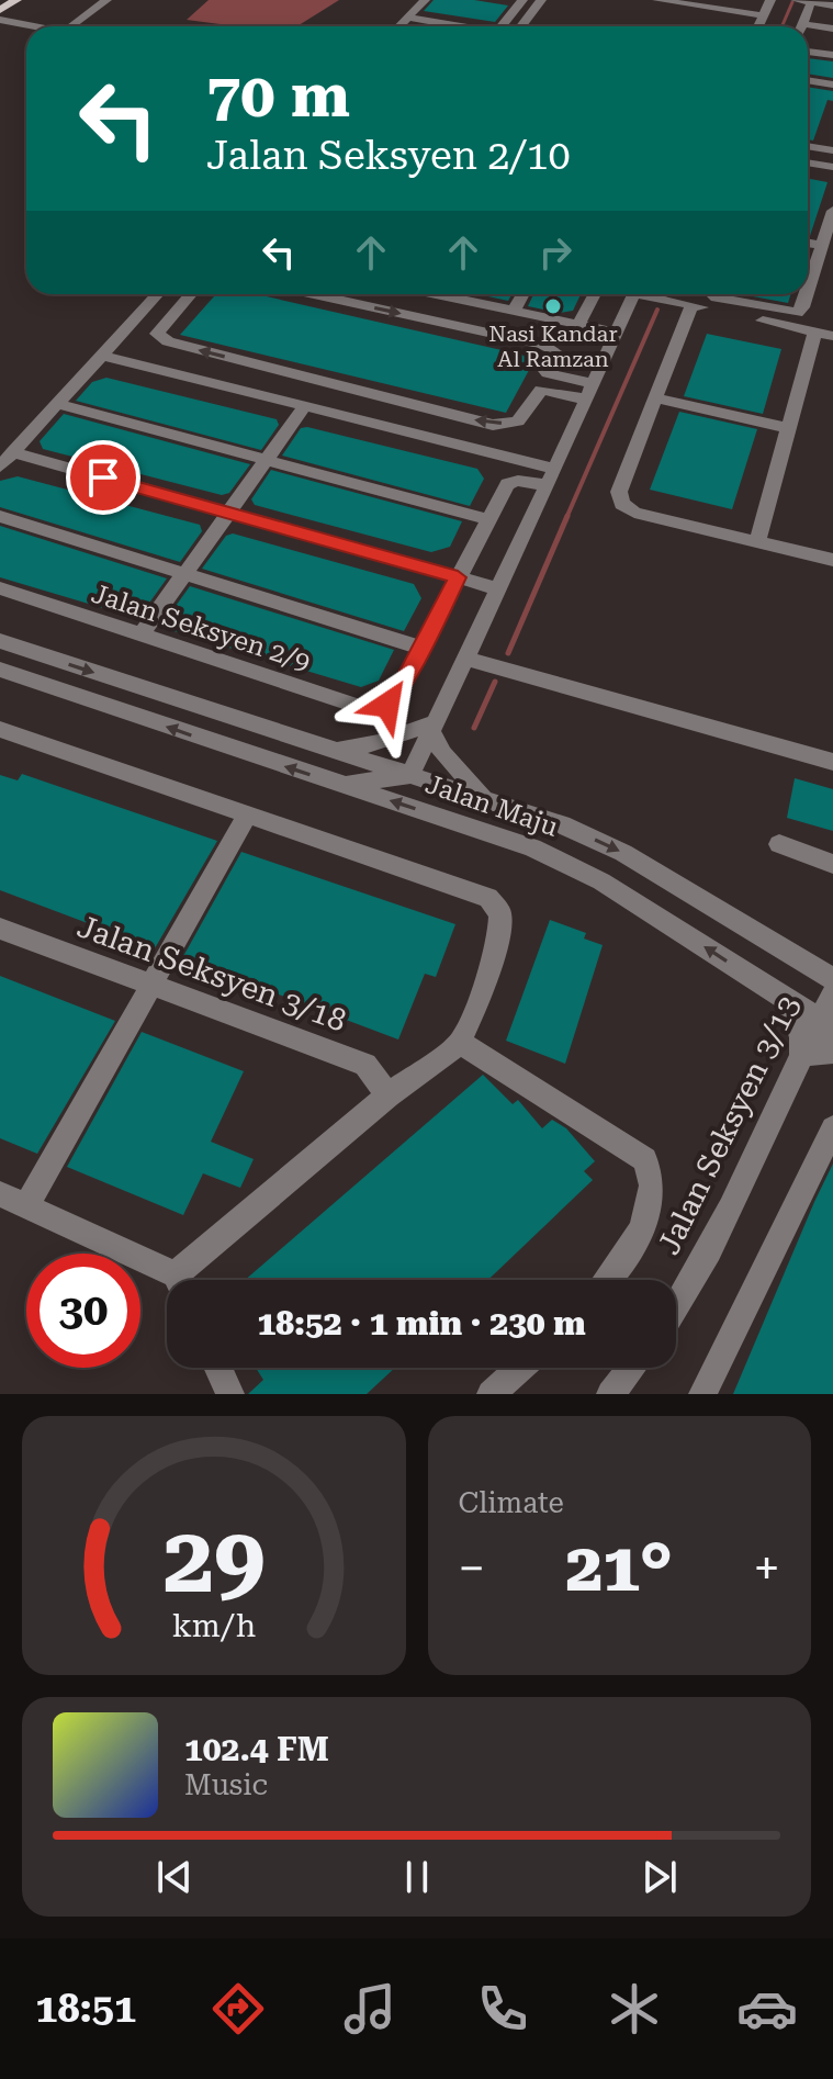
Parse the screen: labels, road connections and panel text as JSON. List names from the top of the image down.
{
  "streets": {
    "street": [
      "Jalan Seksyen 2/9",
      "Jalan Maju",
      "Jalan Seksyen 3/18",
      "Jalan Seksyen 3/13"
    ]
  },
  "crossings": [
    ["Jalan Maju", "Jalan Seksyen 3/13"]
  ],
  "places": ["Nasi Kandar Al Ramzan"],
  "page": {
    "turn": ["70 m", "Jalan Seksyen 2/10"],
    "limit": "30",
    "trip": "18:52 · 1 min · 230 m",
    "tile": "Climate",
    "heat": ["−", "21°", "+"],
    "song": ["102.4 FM", "Music"],
    "tabs": "18:51",
    "gauge": ["29", "km/h"]
  }
}
